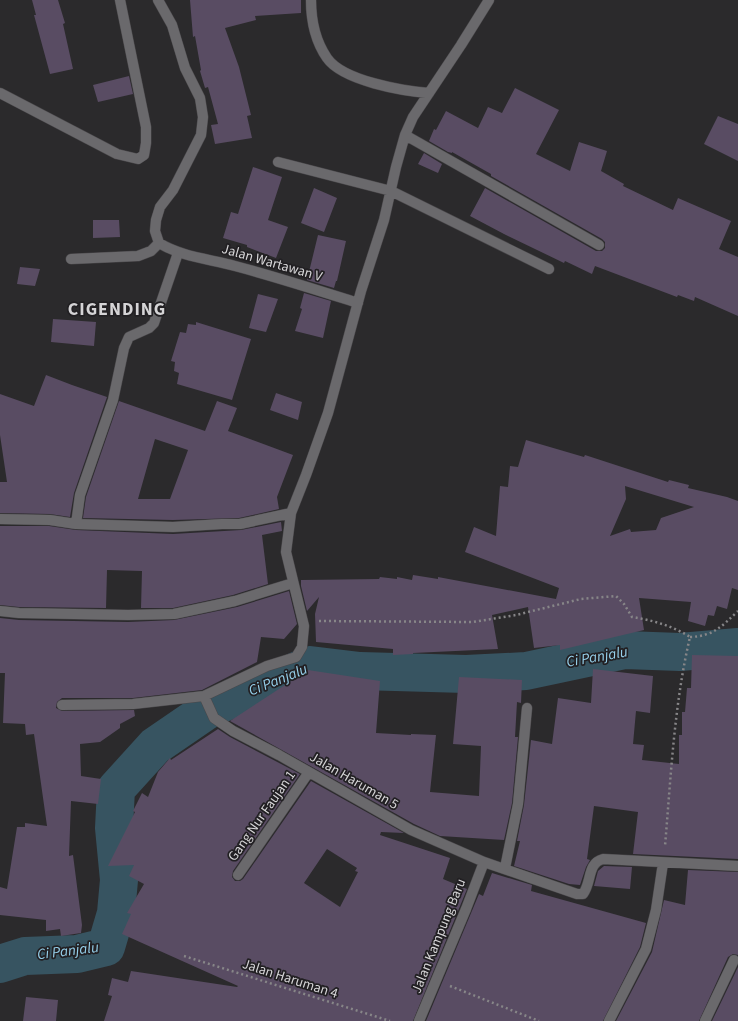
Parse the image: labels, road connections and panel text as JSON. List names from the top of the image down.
{
  "streets": {
    "street": [
      "Jalan Wartawan V",
      "Jalan Haruman 5",
      "Gang Nur Faujan 1",
      "Jalan Kampung Baru"
    ],
    "path": ["Jalan Haruman 4"]
  },
  "crossings": [
    ["Jalan Haruman 5", "Gang Nur Faujan 1"],
    ["Jalan Haruman 5", "Jalan Kampung Baru"]
  ],
  "districts": ["CIGENDING"],
  "water": ["Ci Panjalu"]
}
